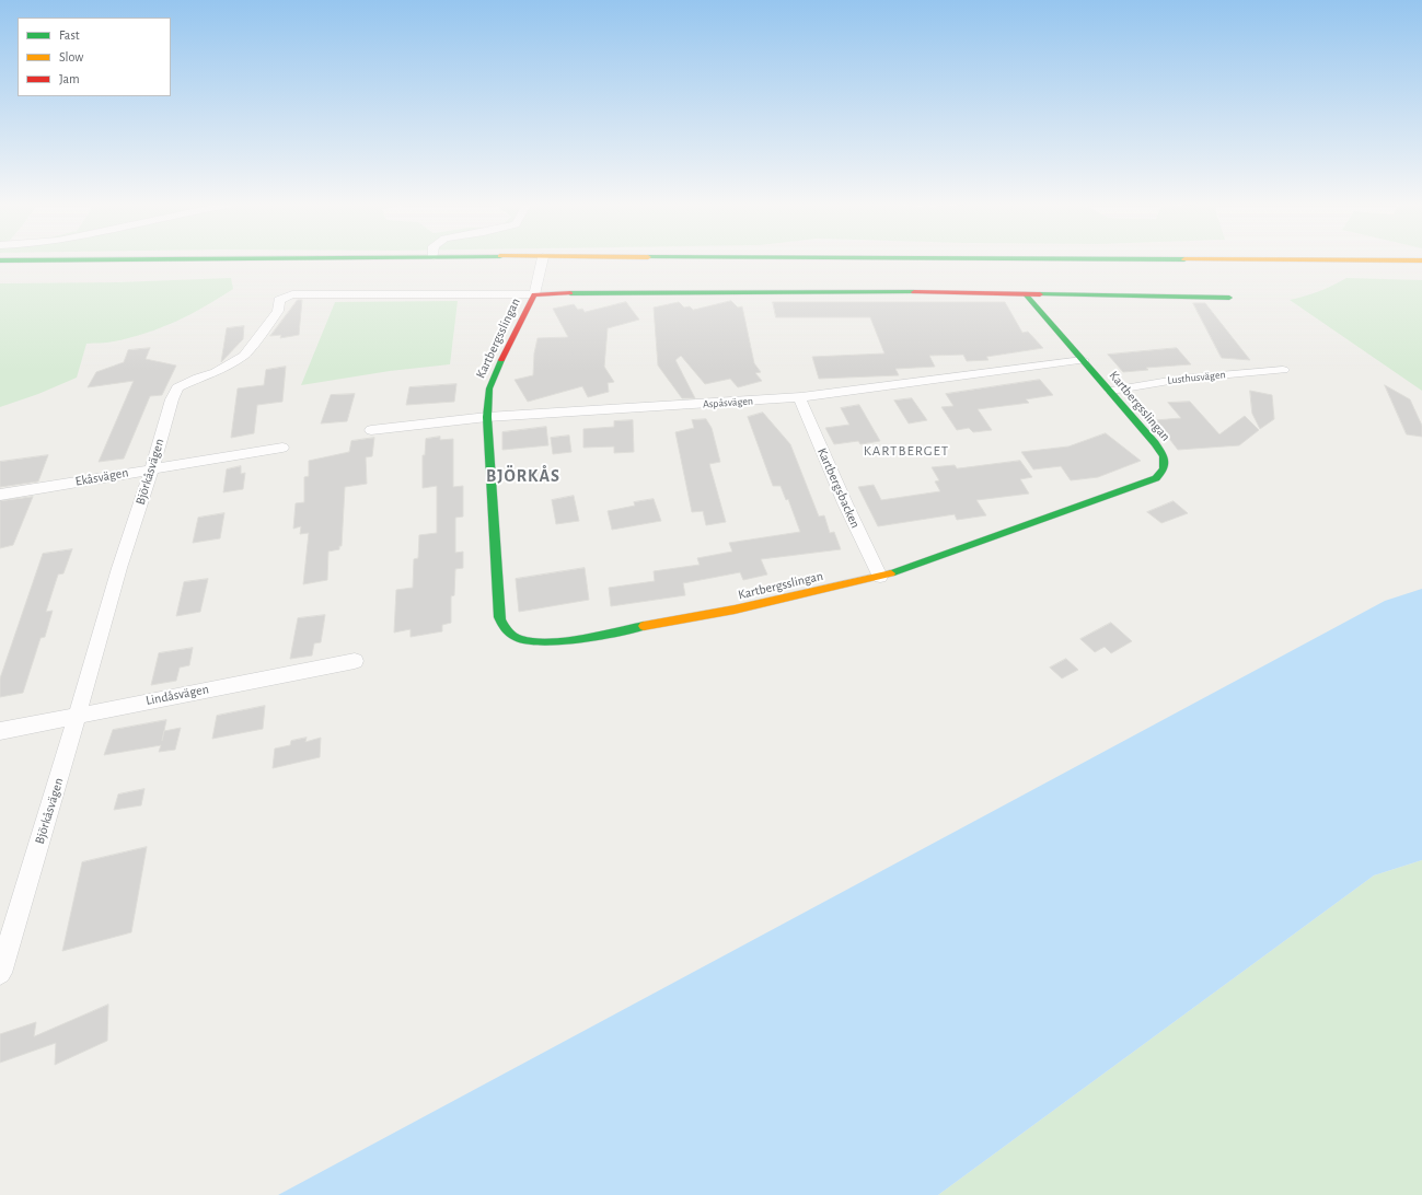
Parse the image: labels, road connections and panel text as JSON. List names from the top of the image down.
{
  "streets": {
    "street": [
      "Kartbergsslingan",
      "Lusthusvägen",
      "Aspåsvägen",
      "Björkåsvägen",
      "Ekåsvägen",
      "Kartbergsbacken",
      "Lindåsvägen"
    ]
  },
  "crossings": [
    ["Kartbergsslingan", "Lusthusvägen"],
    ["Kartbergsslingan", "Aspåsvägen"],
    ["Kartbergsslingan", "Björkåsvägen"],
    ["Kartbergsslingan", "Kartbergsbacken"],
    ["Aspåsvägen", "Kartbergsbacken"],
    ["Björkåsvägen", "Ekåsvägen"],
    ["Björkåsvägen", "Lindåsvägen"]
  ],
  "districts": ["KARTBERGET", "BJÖRKÅS"],
  "legend": ["Fast", "Slow", "Jam"]
}
